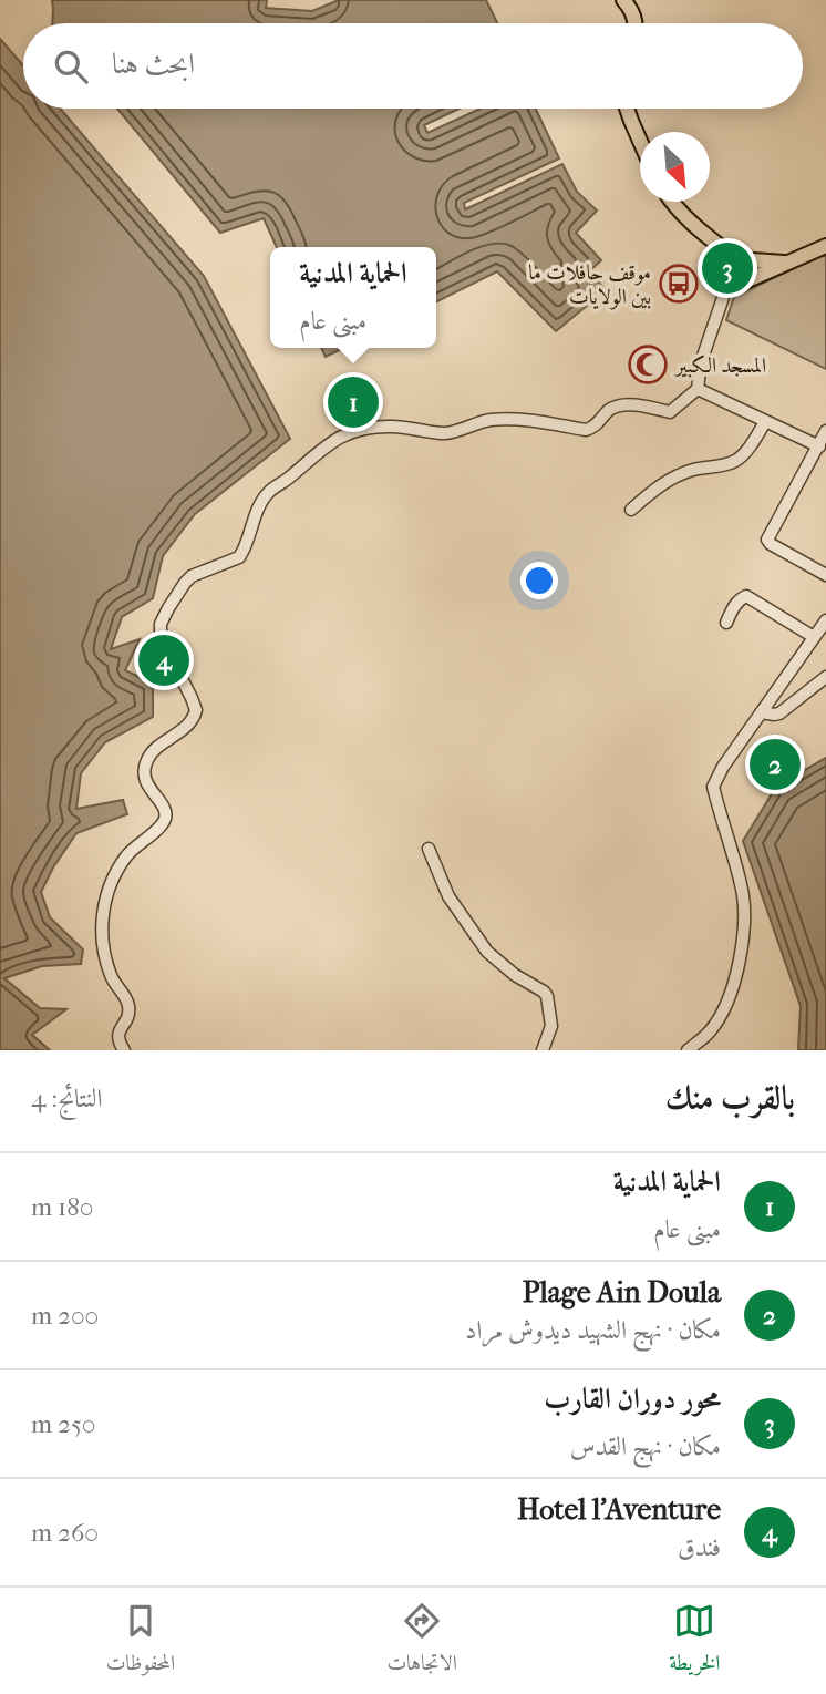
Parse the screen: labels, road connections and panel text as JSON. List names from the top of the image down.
{
  "places": {
    "bus stop": ["موقف حافلات ما بين الولايات"],
    "mosque": ["المسجد الكبير"]
  },
  "north": "bottom right",
  "page": {
    "search": "ابحث هنا",
    "pins": [
      "3",
      "1",
      "4",
      "2"
    ],
    "popup": ["الحماية المدنية", "مبنى عام"],
    "heading": ["بالقرب منك", "النتائج: 4"],
    "list": [
      {
        "mark": "1",
        "name": "الحماية المدنية",
        "note": "مبنى عام",
        "value": "180 m"
      },
      {
        "mark": "2",
        "name": "Plage Ain Doula",
        "note": "مكان · نهج الشهيد ديدوش مراد",
        "value": "200 m"
      },
      {
        "mark": "3",
        "name": "محور دوران القارب",
        "note": "مكان · نهج القدس",
        "value": "250 m"
      },
      {
        "mark": "4",
        "name": "Hotel l'Aventure",
        "note": "فندق",
        "value": "260 m"
      }
    ],
    "nav": ["الخريطة", "الاتجاهات", "المحفوظات"]
  }
}
